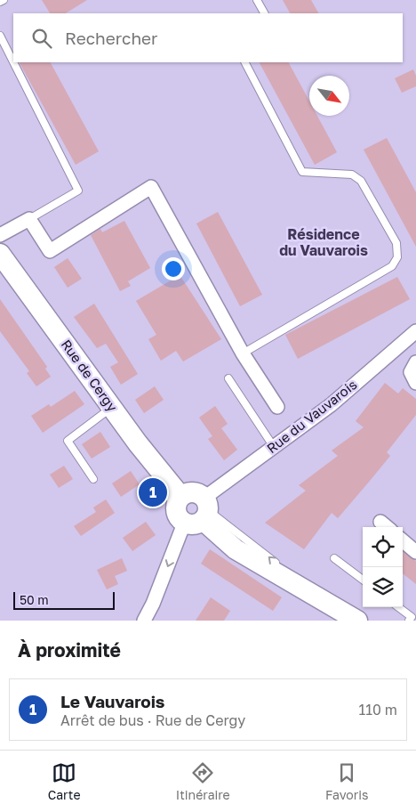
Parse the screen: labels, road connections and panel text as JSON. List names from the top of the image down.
{
  "streets": {
    "street": ["Rue de Cergy", "Rue du Vauvarois"]
  },
  "crossings": [
    ["Rue de Cergy", "Rue du Vauvarois"]
  ],
  "districts": ["Résidence du Vauvarois"],
  "scale_bar": "50 m",
  "north": "bottom right",
  "page": {
    "search": "Rechercher",
    "pins": "1",
    "scale": "50 m",
    "heading": "À proximité",
    "list": [
      {
        "mark": "1",
        "name": "Le Vauvarois",
        "note": "Arrêt de bus · Rue de Cergy",
        "value": "110 m"
      }
    ],
    "nav": ["Carte", "Itinéraire", "Favoris"]
  }
}
